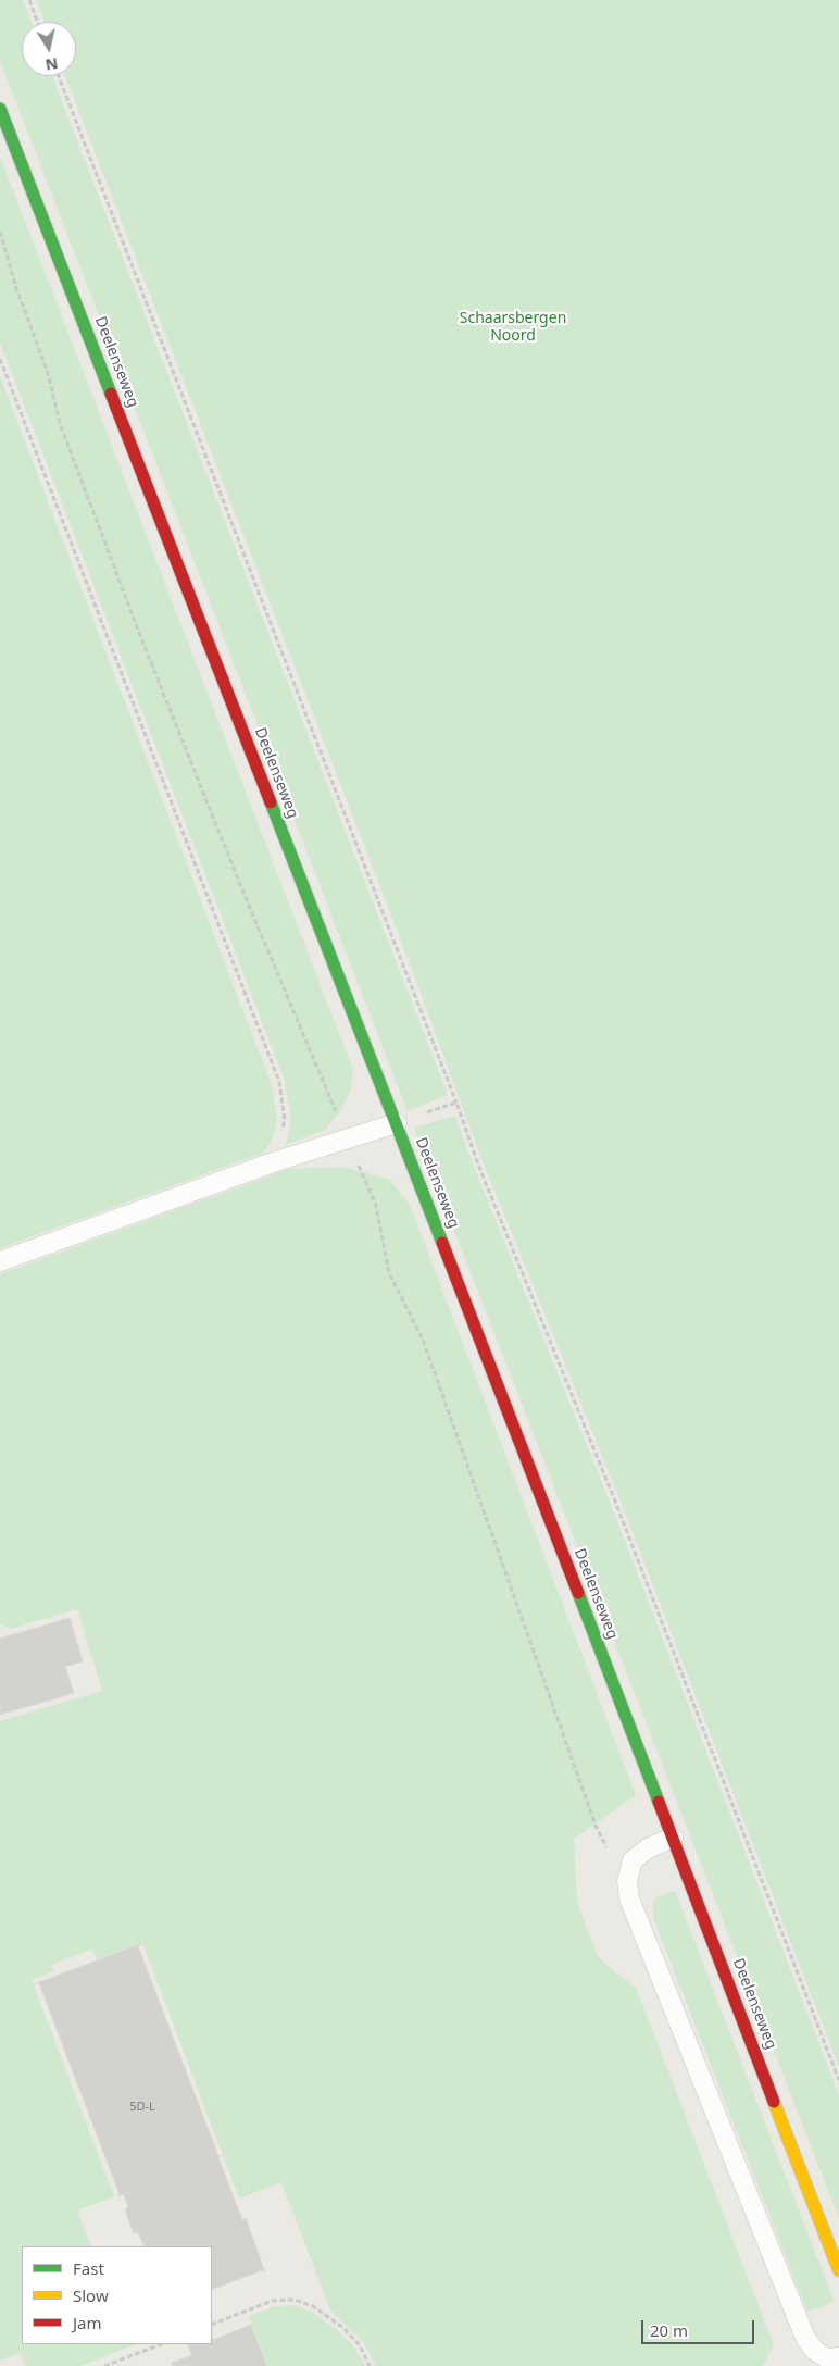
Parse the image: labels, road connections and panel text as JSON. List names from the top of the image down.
{
  "streets": {
    "main road": ["Deelenseweg"]
  },
  "parks": ["Schaarsbergen Noord"],
  "house_numbers": ["5D-L"],
  "legend": ["Fast", "Slow", "Jam"],
  "scale_bar": "20 m",
  "north": "bottom"
}
